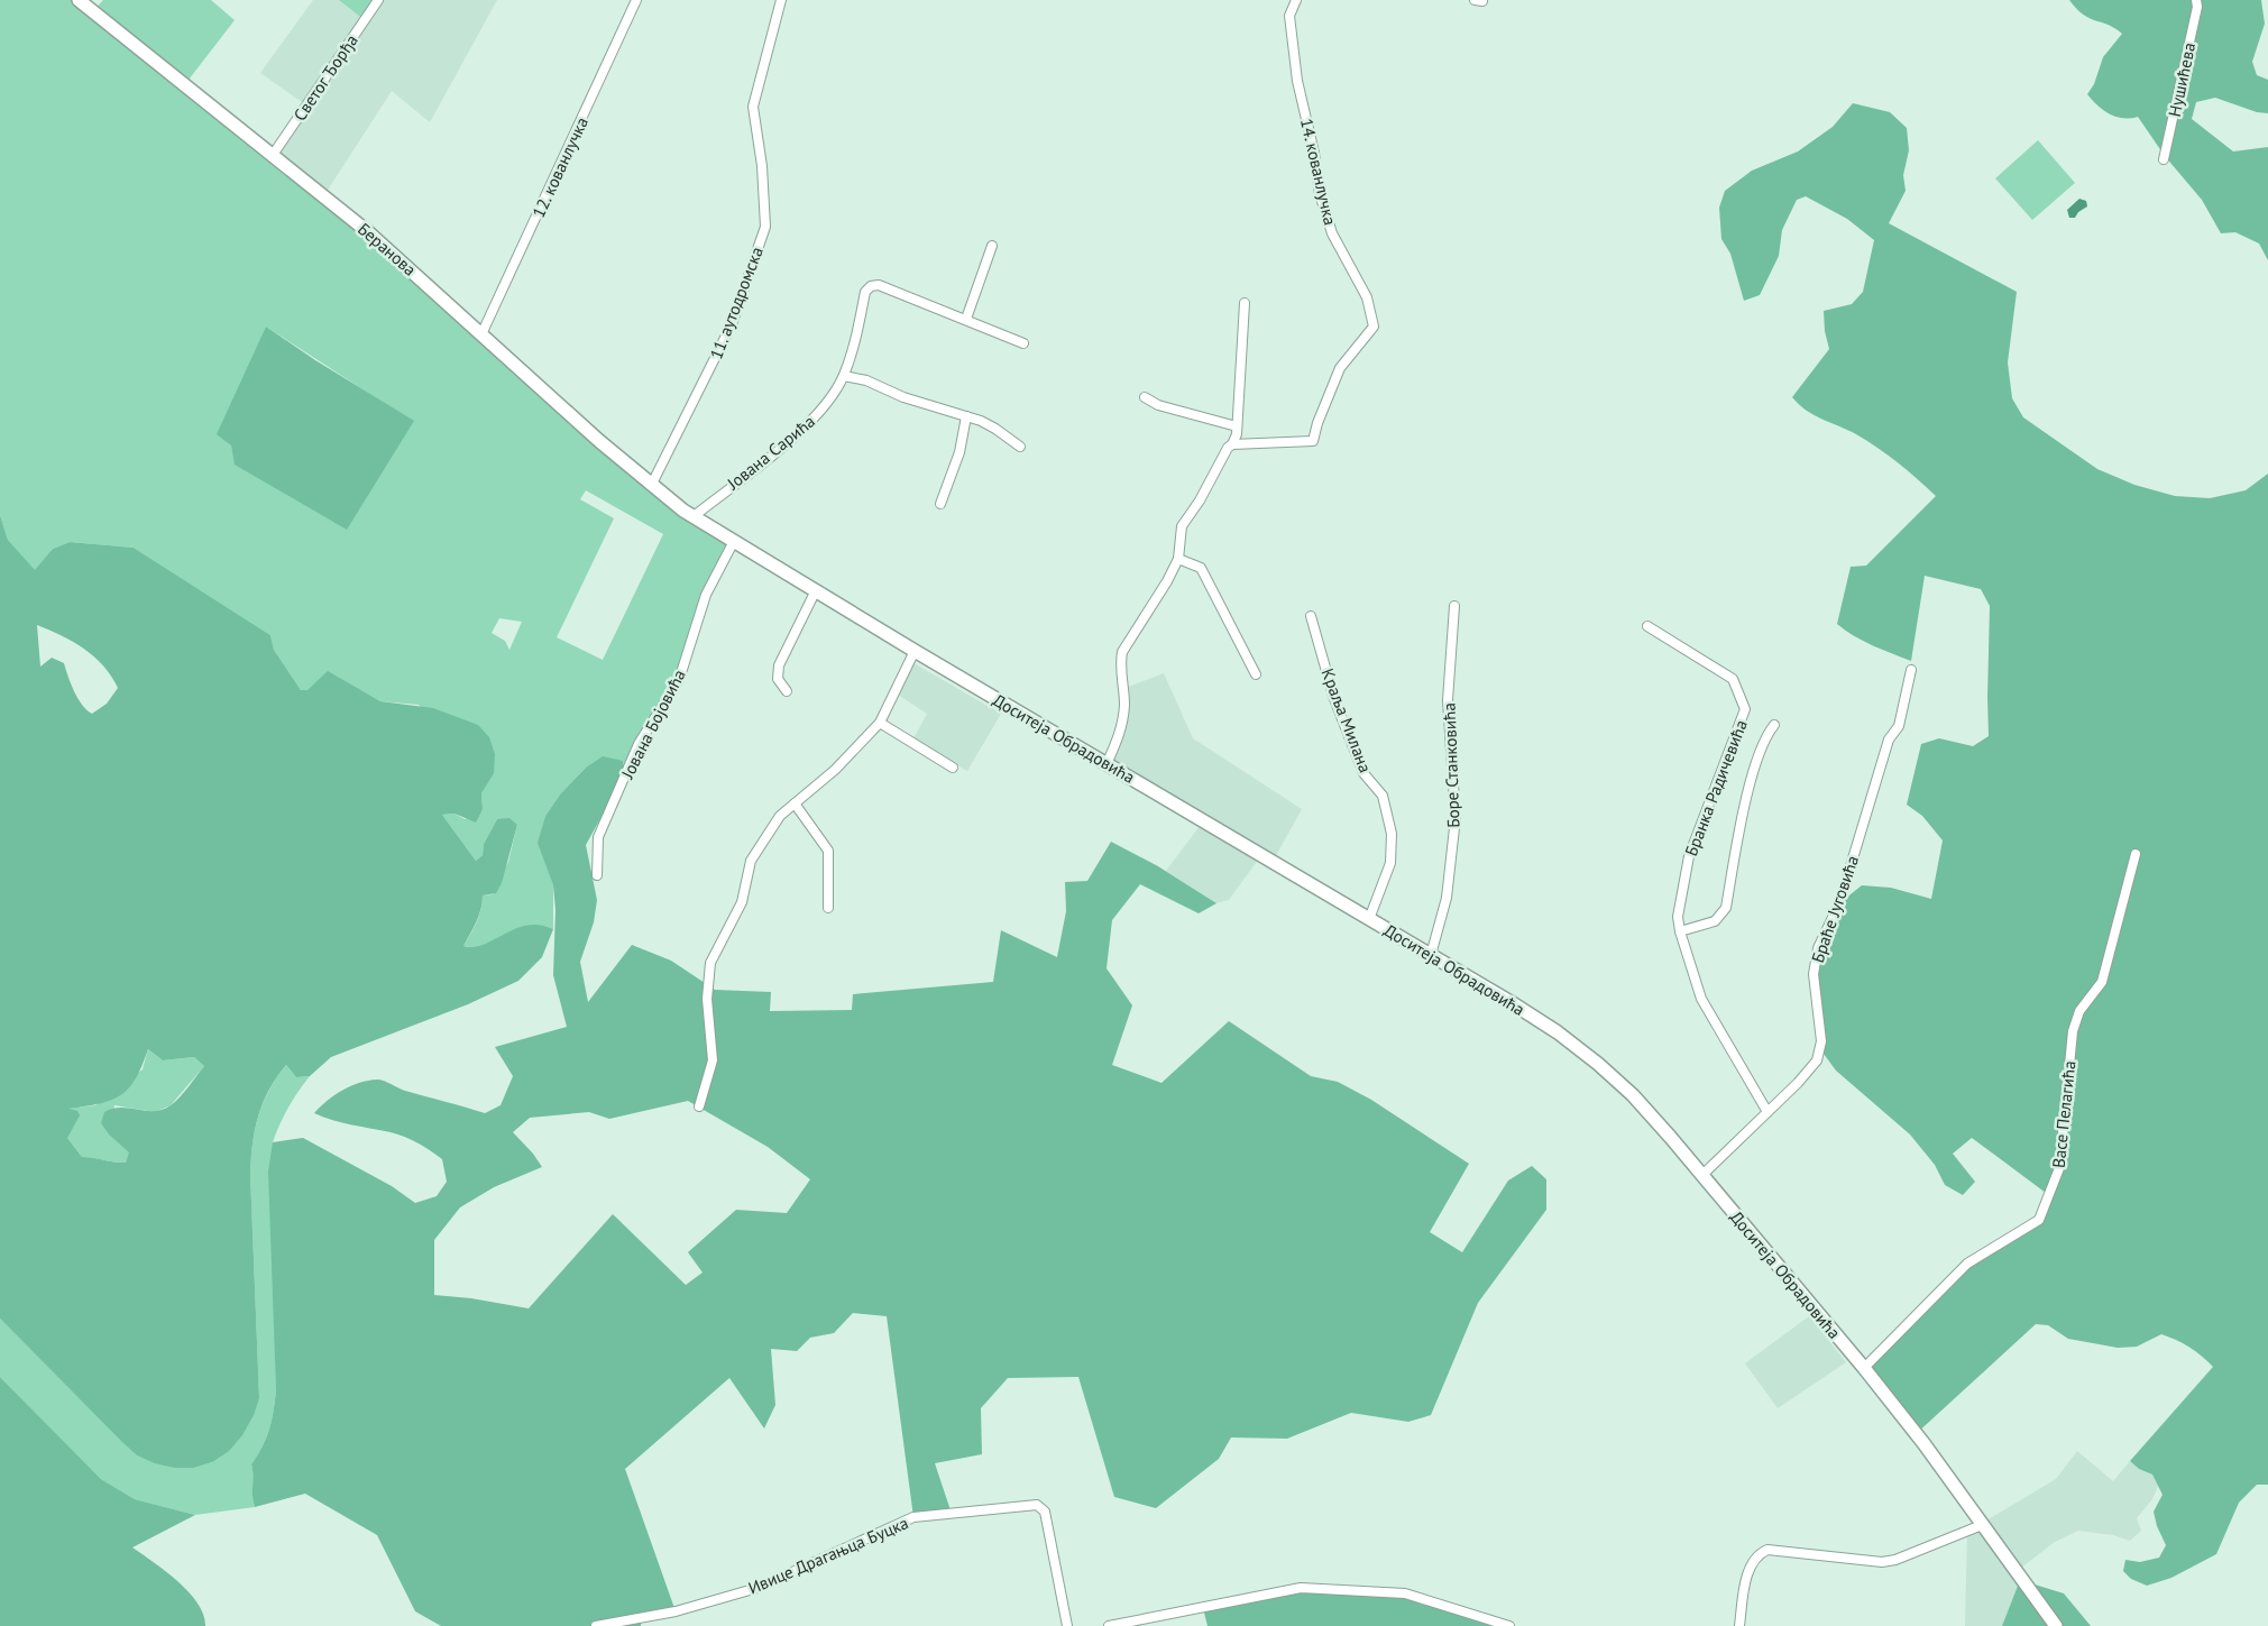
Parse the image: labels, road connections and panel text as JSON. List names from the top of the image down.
{
  "streets": {
    "main road": ["Беранова", "Доситеја Обрадовића"],
    "street": [
      "Светог Ђорђа",
      "Нушићева",
      "12. кованлучка",
      "14. кованлучка",
      "11. аутодромска",
      "Јована Сарића",
      "Краља Милана",
      "Јована Бојовића",
      "Боре Станковића",
      "Бранка Радичевића",
      "Браће Југовића",
      "Васе Пелагића",
      "Ивице Драгањца Буцка"
    ]
  },
  "crossings": [
    ["Светог Ђорђа", "Беранова"],
    ["12. кованлучка", "Беранова"],
    ["Беранова", "11. аутодромска"],
    ["Беранова", "Јована Сарића"],
    ["Беранова", "Доситеја Обрадовића"],
    ["Јована Сарића", "Доситеја Обрадовића"],
    ["Краља Милана", "Доситеја Обрадовића"],
    ["Јована Бојовића", "Доситеја Обрадовића"],
    ["Доситеја Обрадовића", "Боре Станковића"],
    ["Доситеја Обрадовића", "Браће Југовића"],
    ["Доситеја Обрадовића", "Васе Пелагића"],
    ["Бранка Радичевића", "Браће Југовића"]
  ]
}
